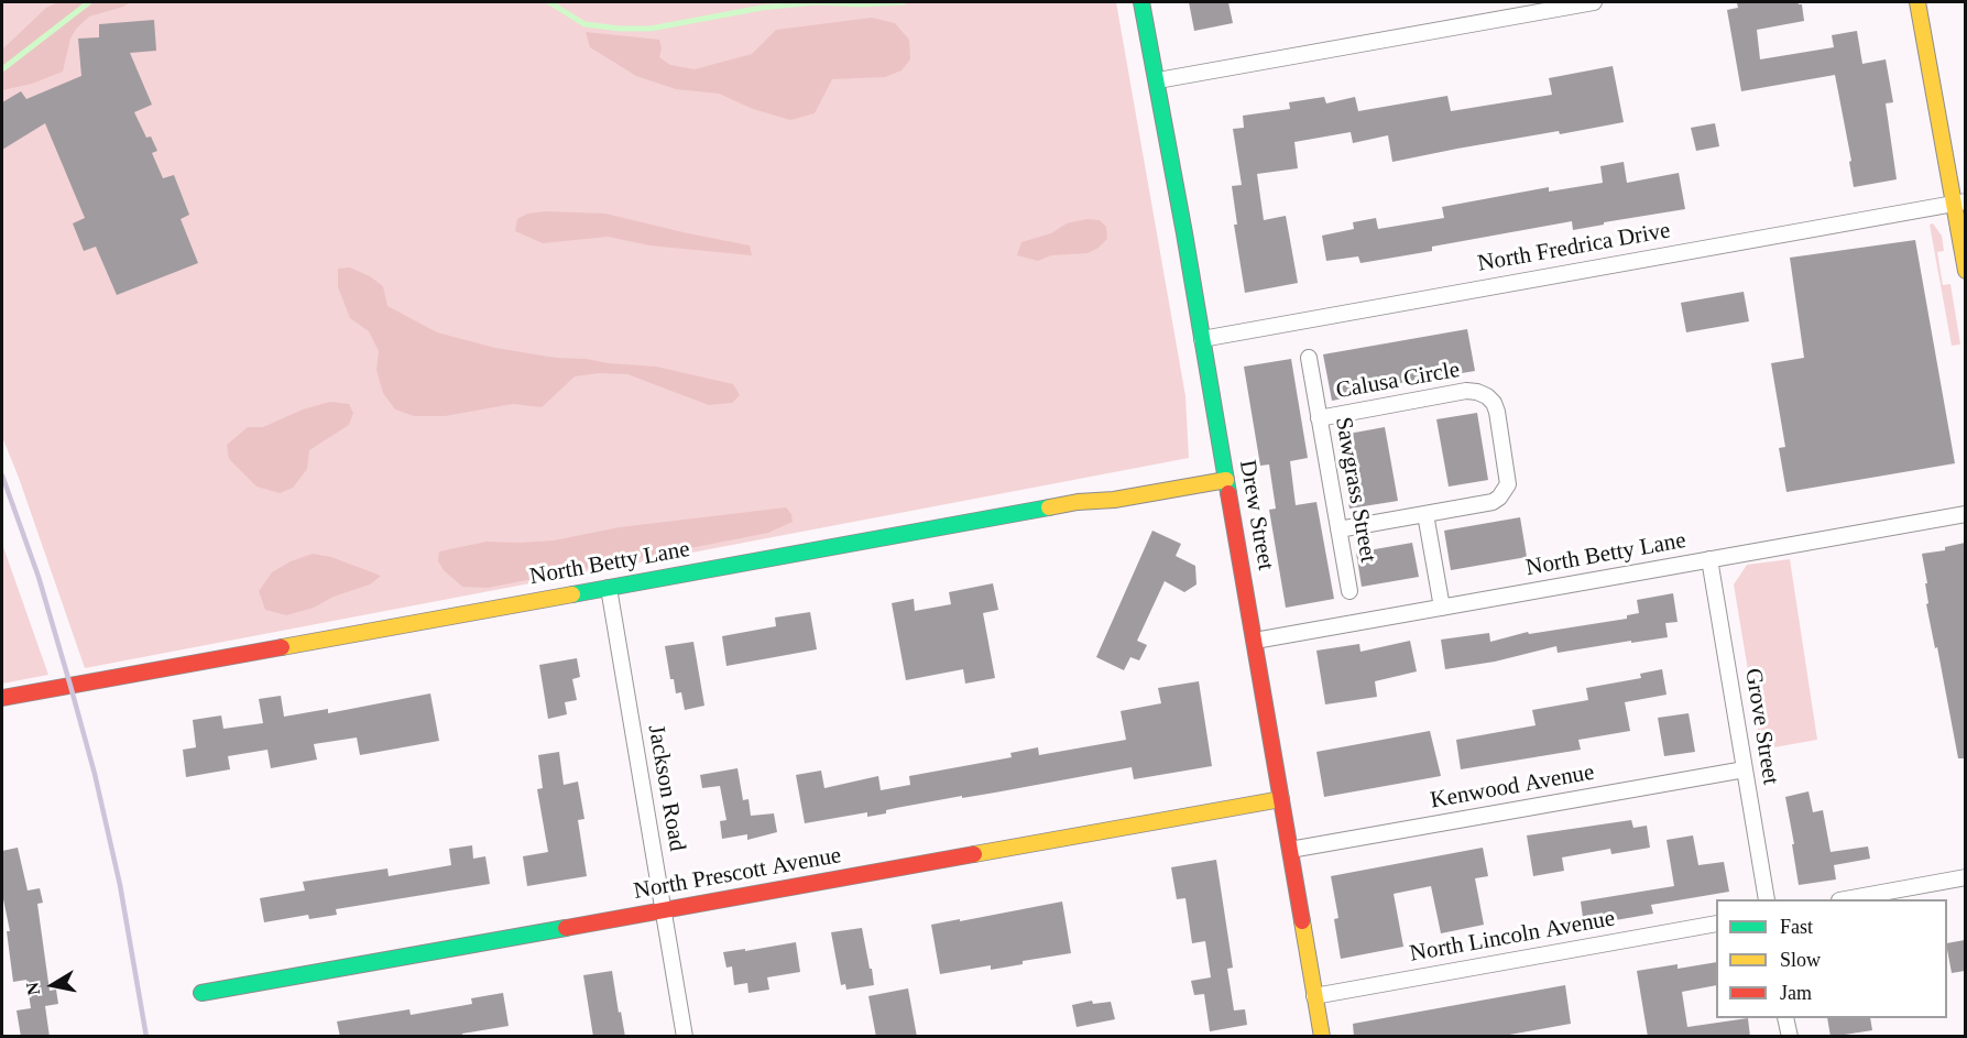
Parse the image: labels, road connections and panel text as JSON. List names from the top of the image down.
{
  "streets": {
    "street": [
      "North Fredrica Drive",
      "Calusa Circle",
      "Sawgrass Street",
      "Drew Street",
      "North Betty Lane",
      "Grove Street",
      "Kenwood Avenue",
      "Jackson Road",
      "North Prescott Avenue",
      "North Lincoln Avenue"
    ]
  },
  "crossings": [
    ["North Fredrica Drive", "Drew Street"],
    ["Calusa Circle", "Sawgrass Street"],
    ["Drew Street", "North Betty Lane"],
    ["Drew Street", "Kenwood Avenue"],
    ["Drew Street", "North Prescott Avenue"],
    ["Drew Street", "North Lincoln Avenue"],
    ["North Betty Lane", "Grove Street"],
    ["North Betty Lane", "Jackson Road"],
    ["Grove Street", "Kenwood Avenue"],
    ["Jackson Road", "North Prescott Avenue"]
  ],
  "legend": ["Fast", "Slow", "Jam"],
  "north": "left"
}
